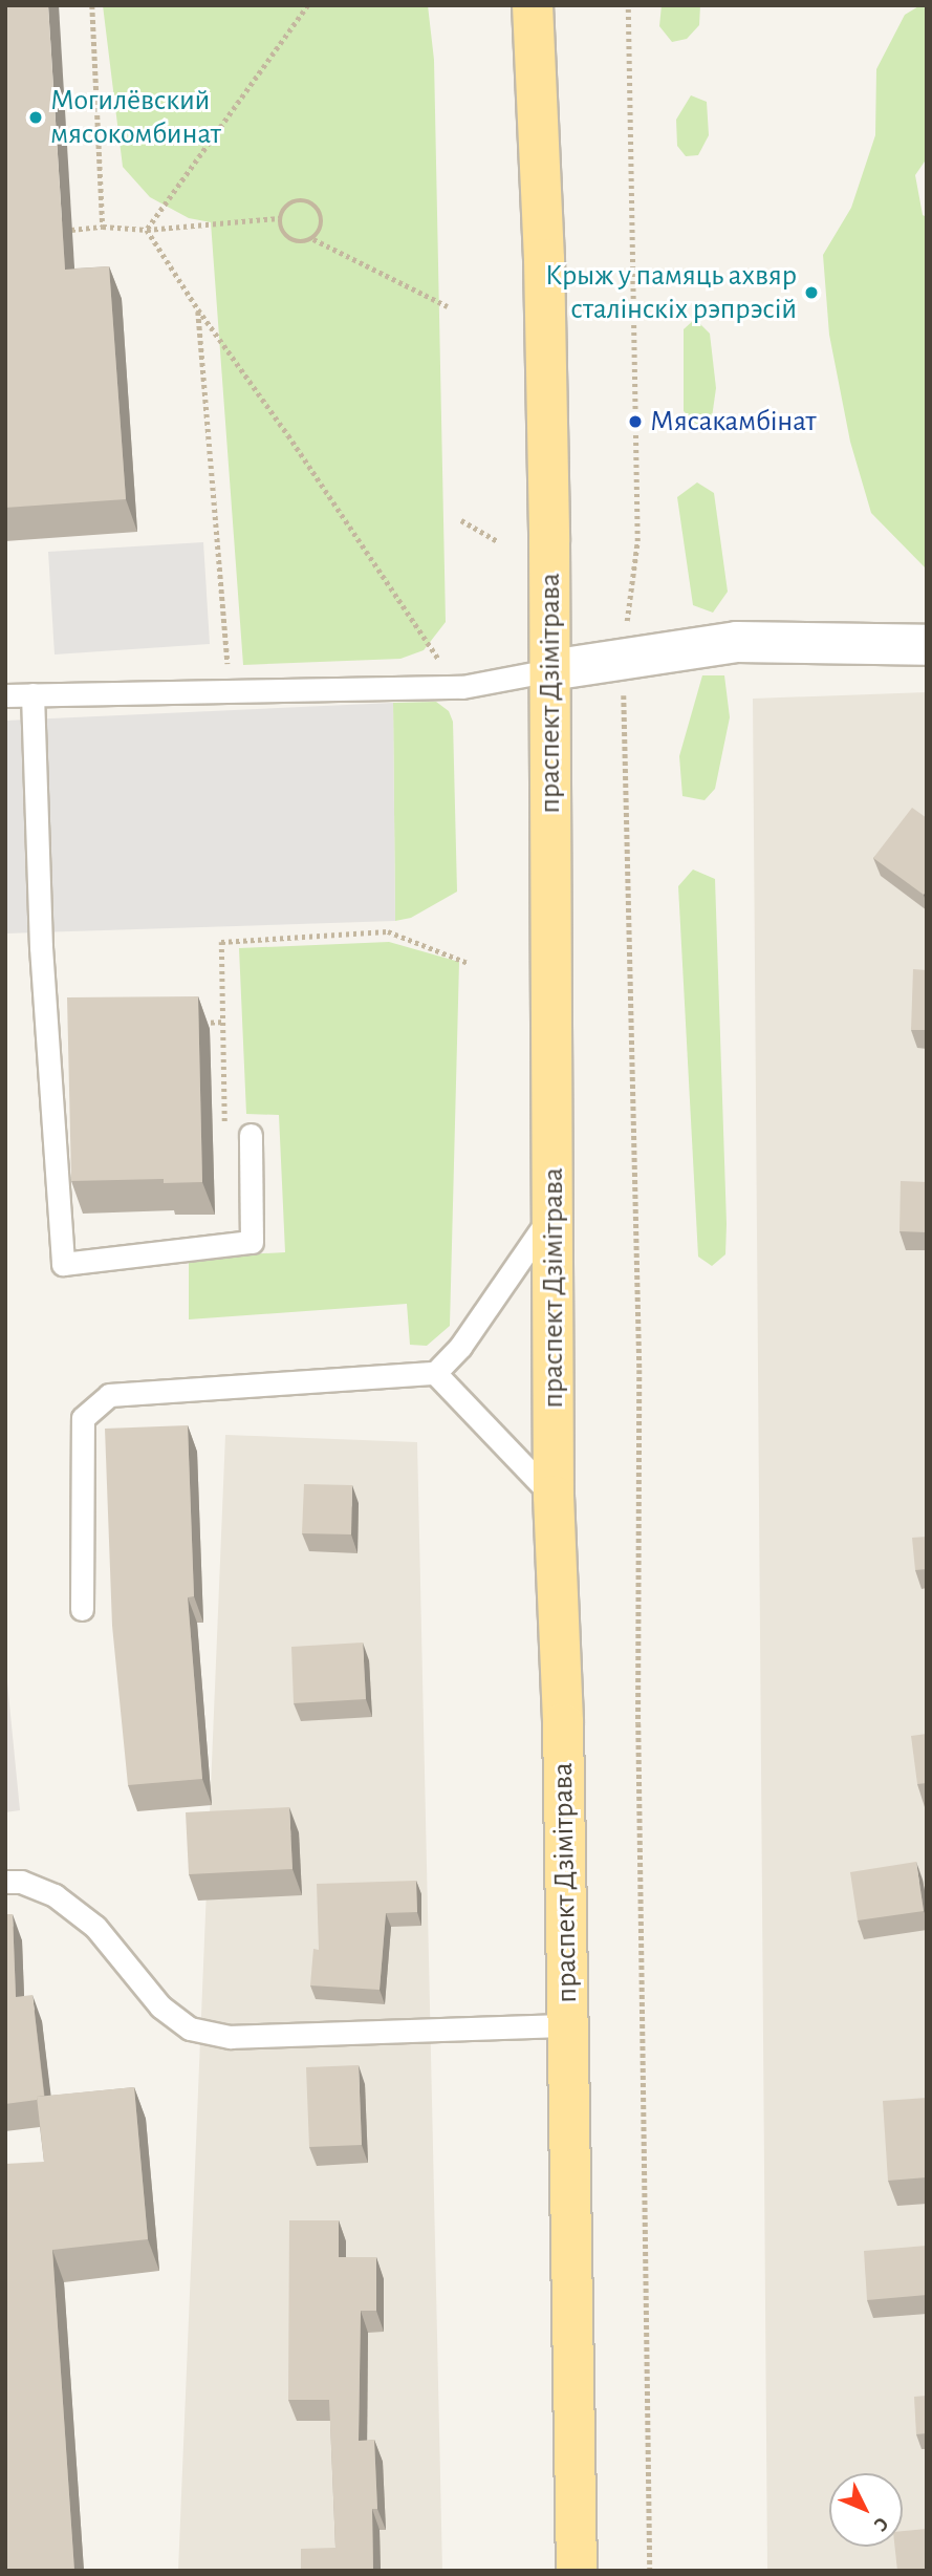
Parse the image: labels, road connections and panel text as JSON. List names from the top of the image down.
{
  "streets": {
    "main road": ["праспект Дзімітрава"]
  },
  "places": ["Могилёвский мясокомбинат", "Крыж у памяць ахвяр сталінскіх рэпрэсій", "Мясакамбінат"],
  "north": "bottom right"
}
